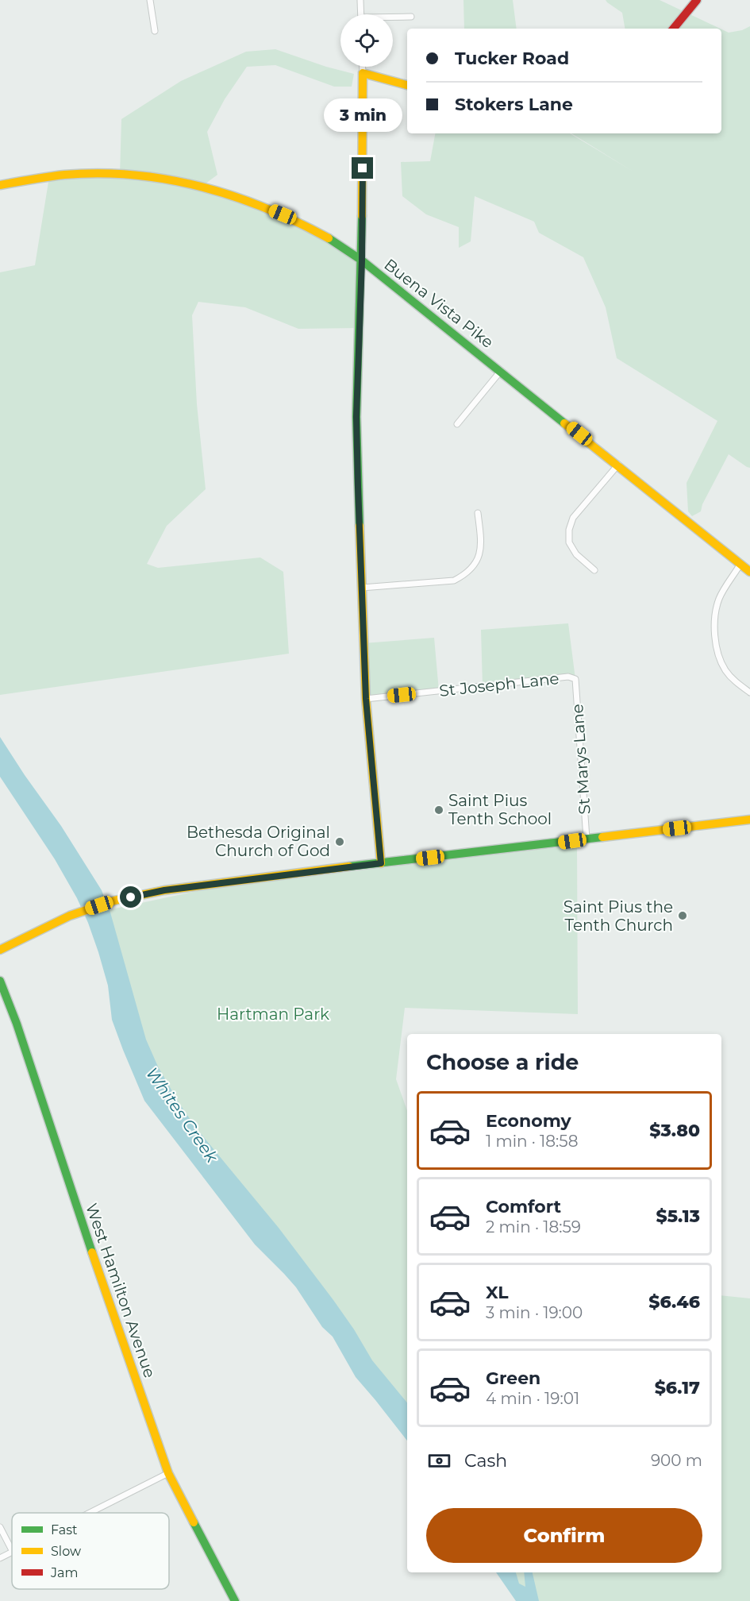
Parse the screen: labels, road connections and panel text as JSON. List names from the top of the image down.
{
  "streets": {
    "street": [
      "Buena Vista Pike",
      "St Joseph Lane",
      "St Marys Lane",
      "West Hamilton Avenue"
    ]
  },
  "crossings": [
    ["St Joseph Lane", "St Marys Lane"]
  ],
  "water": ["Whites Creek"],
  "parks": ["Hartman Park"],
  "places": ["Saint Pius Tenth School", "Bethesda Original Church of God", "Saint Pius the Tenth Church"],
  "legend": ["Fast", "Slow", "Jam"],
  "page": {
    "banner": ["Tucker Road", "Stokers Lane"],
    "bubble": "3 min",
    "heading": "Choose a ride",
    "list": [
      {
        "name": "Economy",
        "note": "1 min · 18:58",
        "value": "$3.80"
      },
      {
        "name": "Comfort",
        "note": "2 min · 18:59",
        "value": "$5.13"
      },
      {
        "name": "XL",
        "note": "3 min · 19:00",
        "value": "$6.46"
      },
      {
        "name": "Green",
        "note": "4 min · 19:01",
        "value": "$6.17"
      }
    ],
    "pay": ["Cash", "900 m"],
    "buttons": "Confirm"
  }
}
